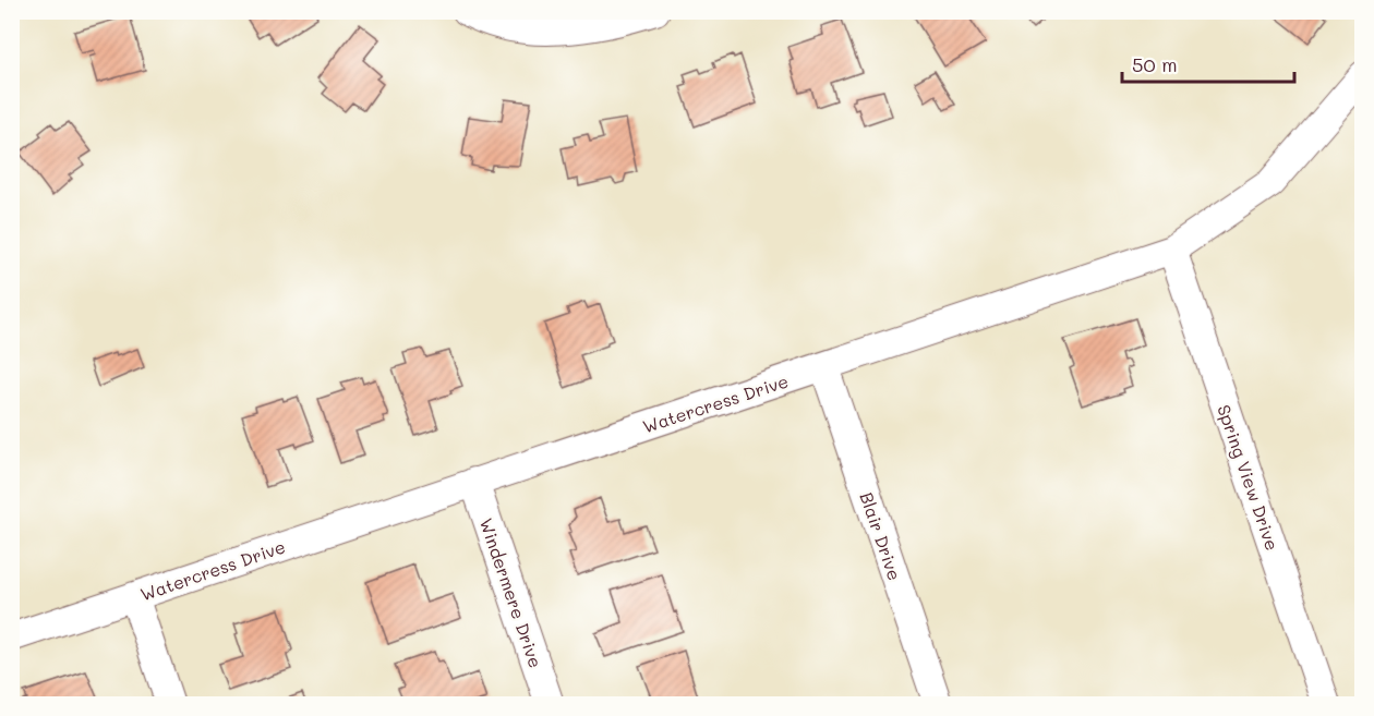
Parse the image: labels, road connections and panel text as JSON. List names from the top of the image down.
{
  "streets": {
    "street": [
      "Watercress Drive",
      "Spring View Drive",
      "Blair Drive",
      "Windermere Drive"
    ]
  },
  "crossings": [
    ["Watercress Drive", "Spring View Drive"],
    ["Watercress Drive", "Blair Drive"],
    ["Watercress Drive", "Windermere Drive"]
  ],
  "scale_bar": "50 m"
}
